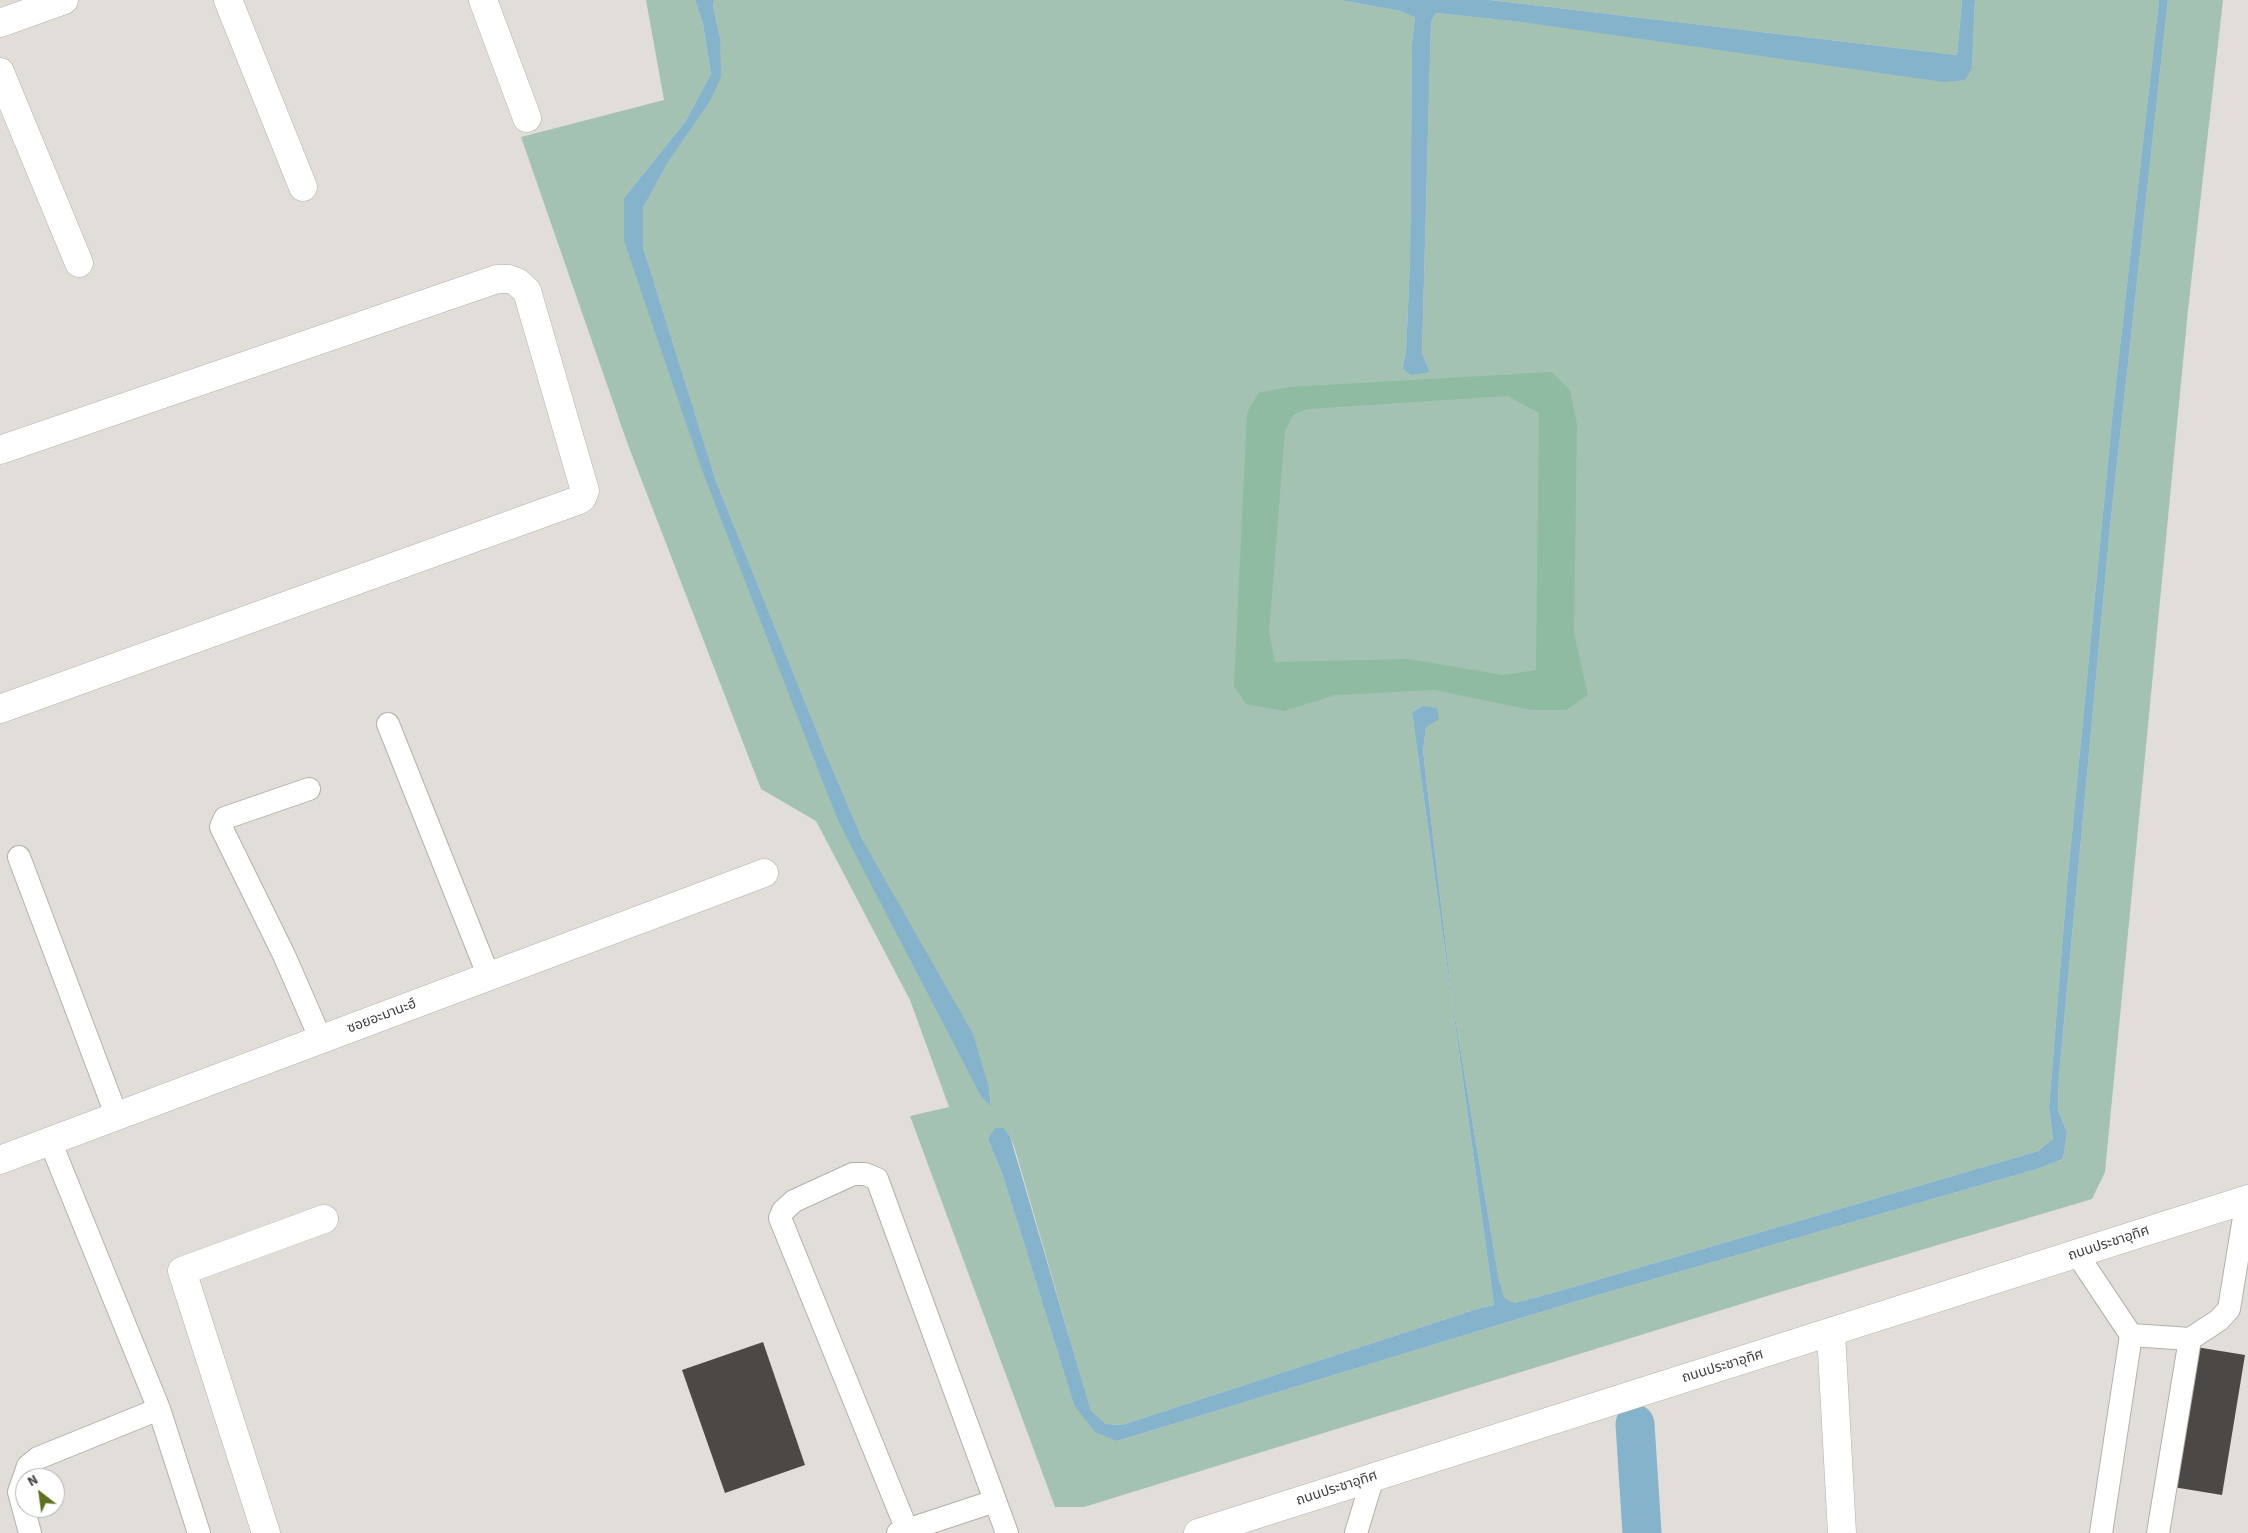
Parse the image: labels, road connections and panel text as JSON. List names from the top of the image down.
{
  "streets": {
    "street": ["ซอยอะมานะฮ์", "ถนนประชาอุทิศ"]
  },
  "north": "top left"
}
